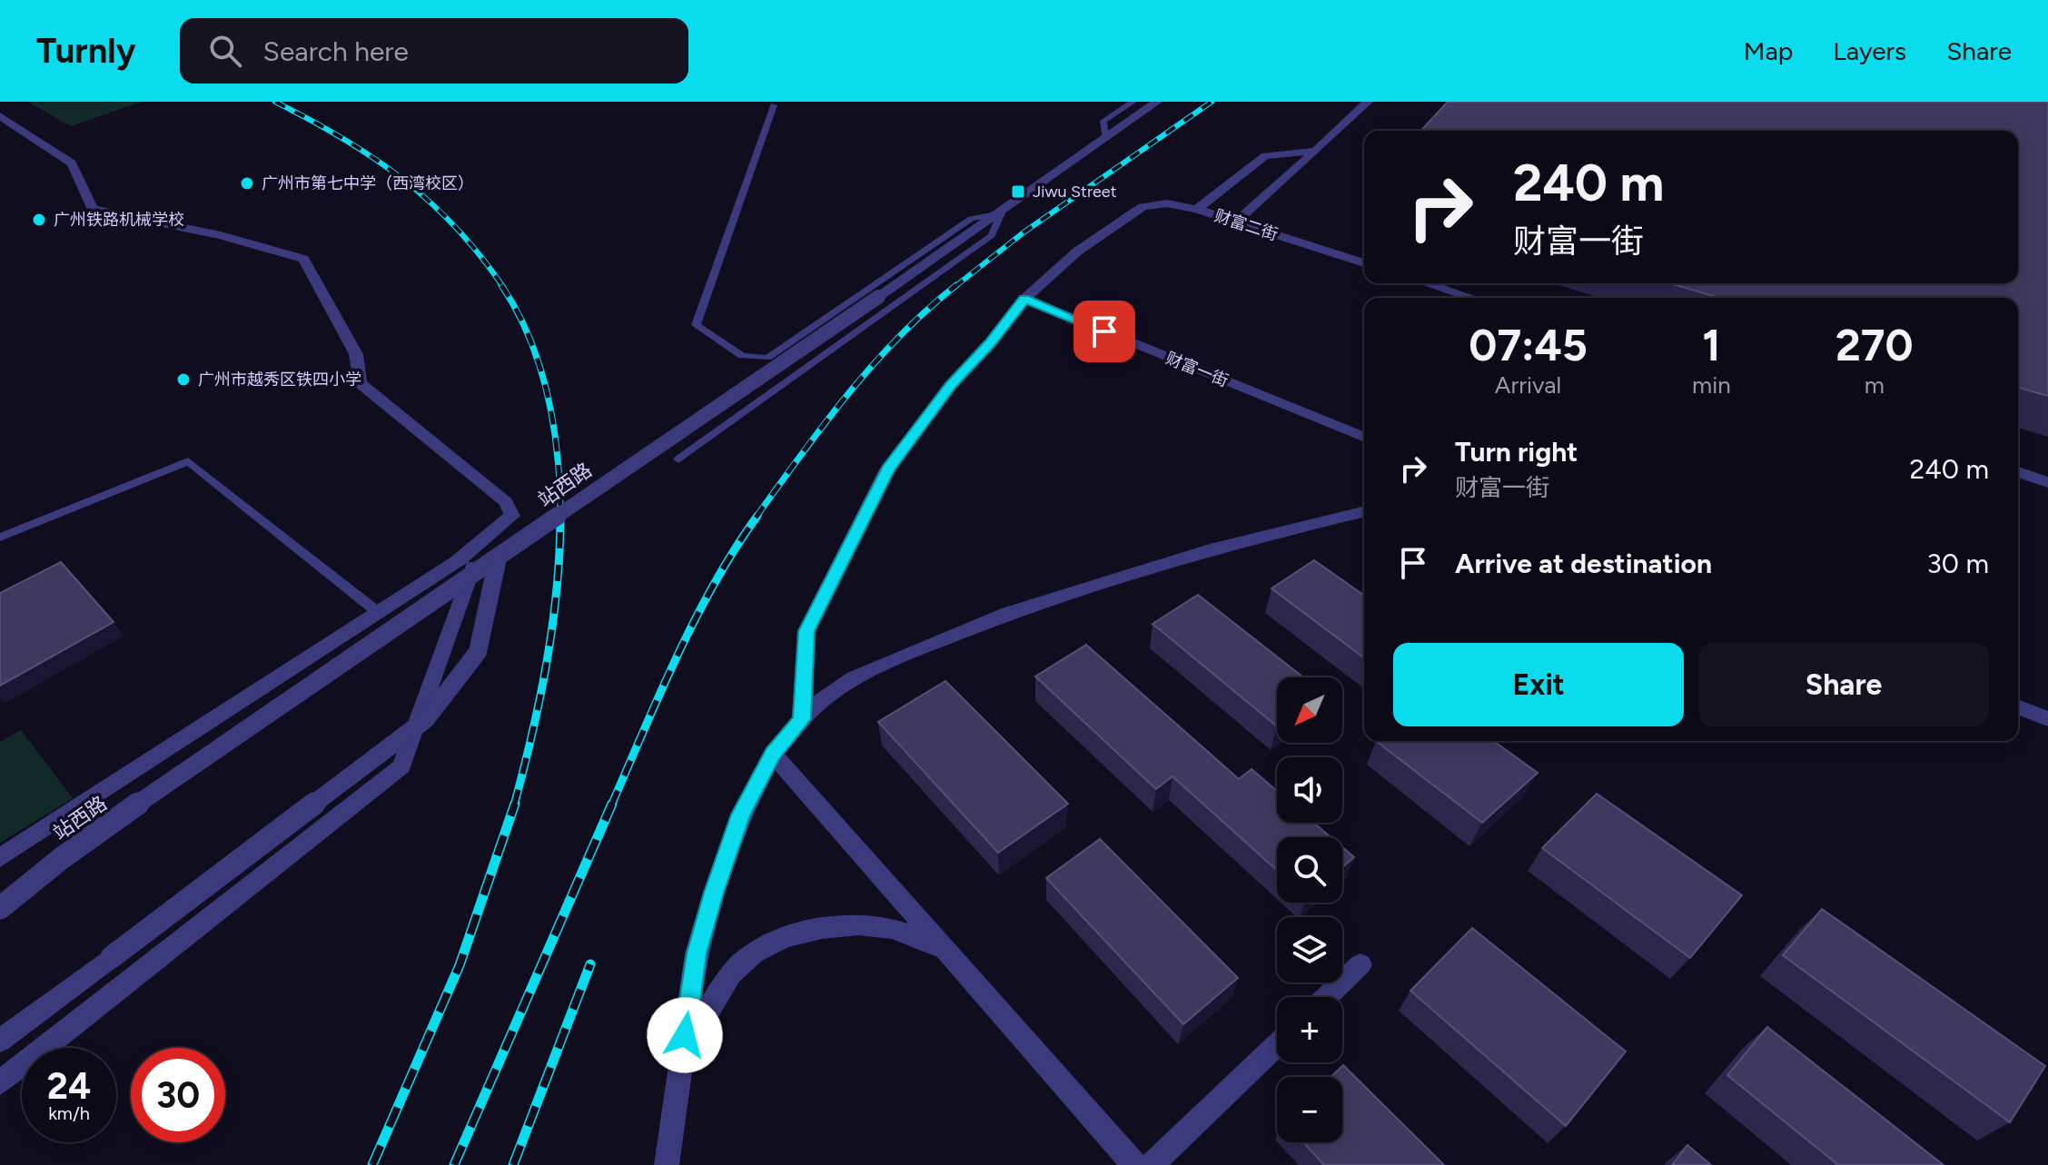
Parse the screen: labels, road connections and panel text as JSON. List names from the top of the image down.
{
  "streets": {
    "street": ["财富二街", "财富一街", "站西路"]
  },
  "places": {
    "other": ["广州市第七中学（西湾校区）", "广州铁路机械学校", "广州市越秀区铁四小学"],
    "transit": ["Jiwu Street"]
  },
  "north": "bottom left",
  "page": {
    "header": "Turnly",
    "search": "Search here",
    "nav": ["Map", "Layers", "Share"],
    "turn": ["240 m", "财富一街"],
    "eta": [
      "07:45",
      "Arrival",
      "1",
      "min",
      "270",
      "m"
    ],
    "list": [
      {
        "name": "Turn right",
        "note": "财富一街",
        "value": "240 m"
      },
      {
        "name": "Arrive at destination",
        "value": "30 m"
      }
    ],
    "buttons": ["Exit", "Share"],
    "map_buttons": ["+", "−"],
    "speed": "24 km/h",
    "limit": "30"
  }
}
